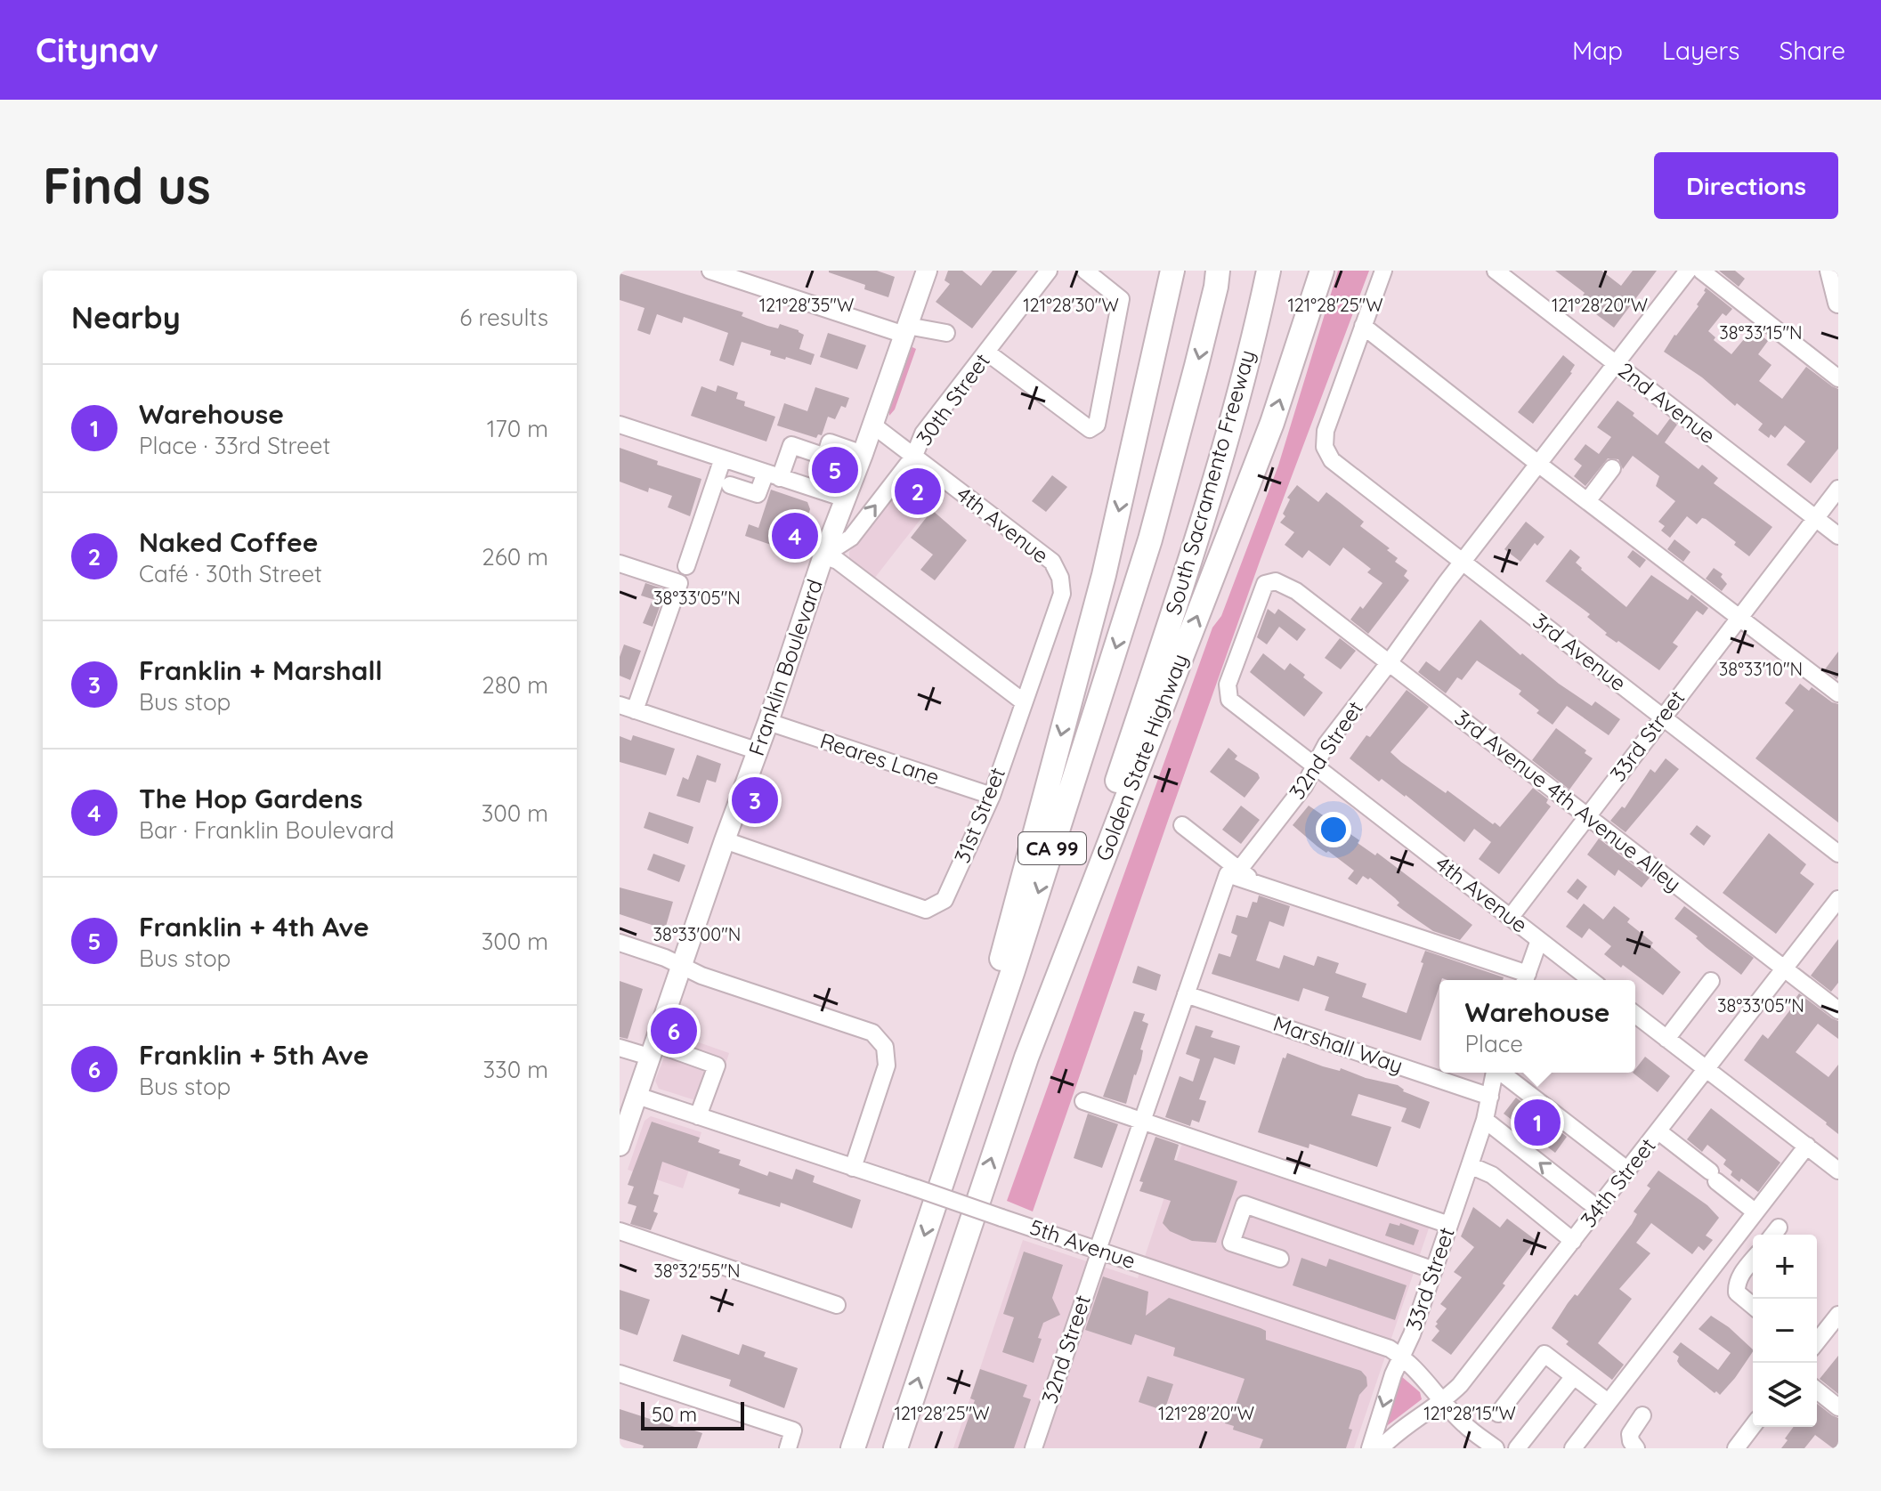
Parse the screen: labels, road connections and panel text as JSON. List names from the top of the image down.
{
  "streets": {
    "highway": ["South Sacramento Freeway", "Golden State Highway", "CA 99"],
    "main road": ["Franklin Boulevard"],
    "street": [
      "30th Street",
      "2nd Avenue",
      "4th Avenue",
      "3rd Avenue",
      "33rd Street",
      "32nd Street",
      "Reares Lane",
      "3rd Avenue 4th Avenue Alley",
      "31st Street",
      "Marshall Way",
      "34th Street",
      "5th Avenue"
    ]
  },
  "crossings": [
    ["30th Street", "4th Avenue"],
    ["30th Street", "Franklin Boulevard"],
    ["2nd Avenue", "33rd Street"],
    ["2nd Avenue", "32nd Street"],
    ["South Sacramento Freeway", "Golden State Highway"],
    ["4th Avenue", "Franklin Boulevard"],
    ["4th Avenue", "33rd Street"],
    ["4th Avenue", "32nd Street"],
    ["4th Avenue", "3rd Avenue 4th Avenue Alley"],
    ["4th Avenue", "31st Street"],
    ["3rd Avenue", "33rd Street"],
    ["3rd Avenue", "32nd Street"],
    ["Franklin Boulevard", "Reares Lane"],
    ["Franklin Boulevard", "31st Street"],
    ["Franklin Boulevard", "5th Avenue"],
    ["33rd Street", "3rd Avenue 4th Avenue Alley"],
    ["33rd Street", "Marshall Way"],
    ["33rd Street", "5th Avenue"],
    ["32nd Street", "3rd Avenue 4th Avenue Alley"],
    ["32nd Street", "Marshall Way"],
    ["32nd Street", "5th Avenue"],
    ["Reares Lane", "31st Street"],
    ["3rd Avenue 4th Avenue Alley", "34th Street"],
    ["34th Street", "5th Avenue"]
  ],
  "one_way": ["30th Street"],
  "scale_bar": "50 m",
  "page": {
    "header": "Citynav",
    "nav": ["Map", "Layers", "Share"],
    "buttons": "Directions",
    "title": "Find us",
    "heading": ["Nearby", "6 results"],
    "list": [
      {
        "mark": "1",
        "name": "Warehouse",
        "note": "Place · 33rd Street",
        "value": "170 m"
      },
      {
        "mark": "2",
        "name": "Naked Coffee",
        "note": "Café · 30th Street",
        "value": "260 m"
      },
      {
        "mark": "3",
        "name": "Franklin + Marshall",
        "note": "Bus stop",
        "value": "280 m"
      },
      {
        "mark": "4",
        "name": "The Hop Gardens",
        "note": "Bar · Franklin Boulevard",
        "value": "300 m"
      },
      {
        "mark": "5",
        "name": "Franklin + 4th Ave",
        "note": "Bus stop",
        "value": "300 m"
      },
      {
        "mark": "6",
        "name": "Franklin + 5th Ave",
        "note": "Bus stop",
        "value": "330 m"
      }
    ],
    "pins": [
      "5",
      "2",
      "4",
      "3",
      "6",
      "1"
    ],
    "popup": ["Warehouse", "Place"],
    "map_buttons": ["+", "−"],
    "scale": "50 m"
  },
  "coordinates": [
    "121°28'35\"W",
    "121°28'30\"W",
    "121°28'25\"W",
    "121°28'20\"W",
    "38°33'15\"N",
    "38°33'05\"N",
    "38°33'10\"N",
    "38°33'00\"N",
    "38°32'55\"N",
    "121°28'15\"W"
  ]
}
